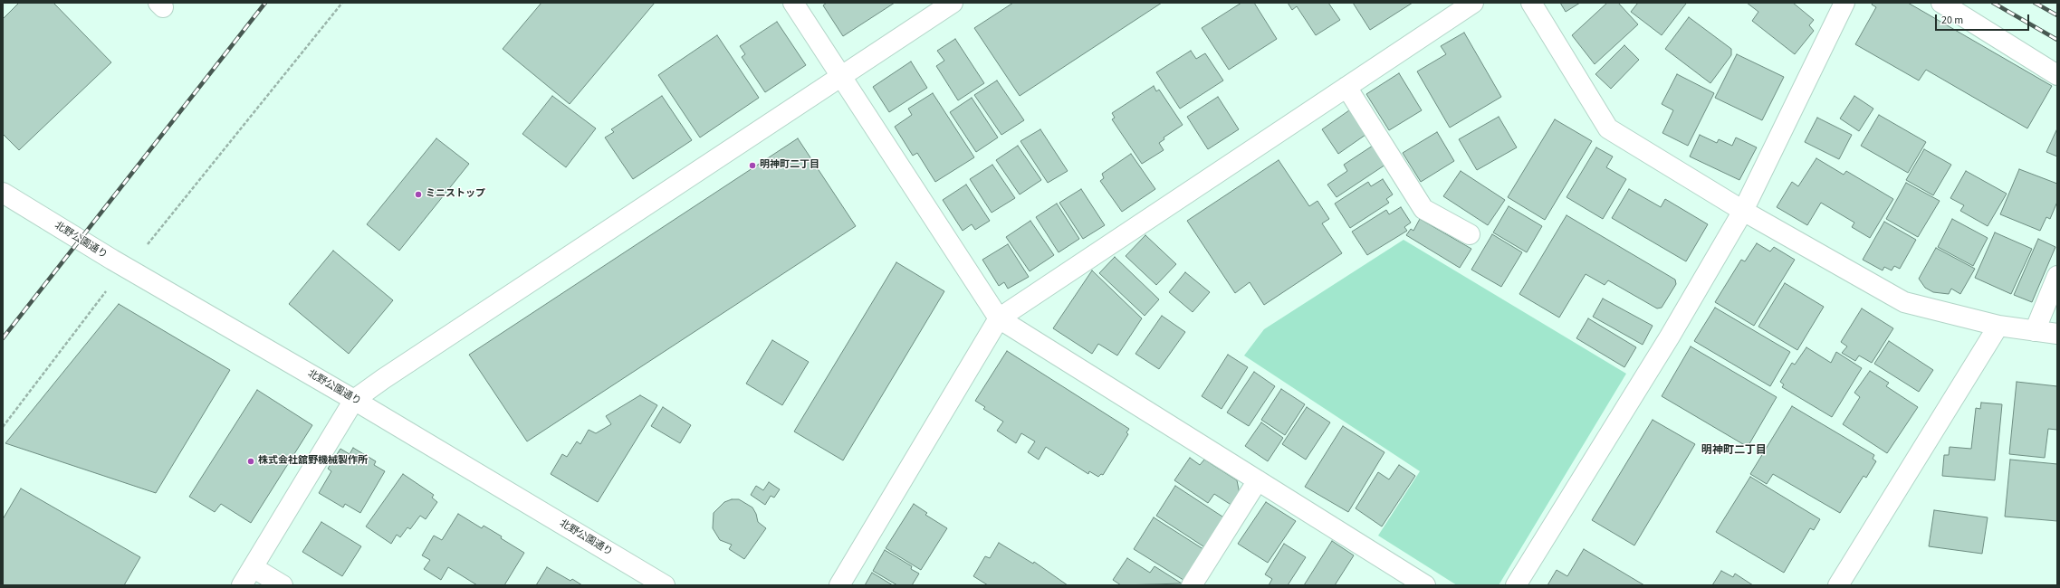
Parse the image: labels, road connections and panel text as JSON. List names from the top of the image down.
{
  "streets": {
    "street": ["北野公園通り"]
  },
  "districts": ["明神町二丁目"],
  "places": ["明神町二丁目", "ミニストップ", "株式会社舘野機械製作所"],
  "scale_bar": "20 m"
}
